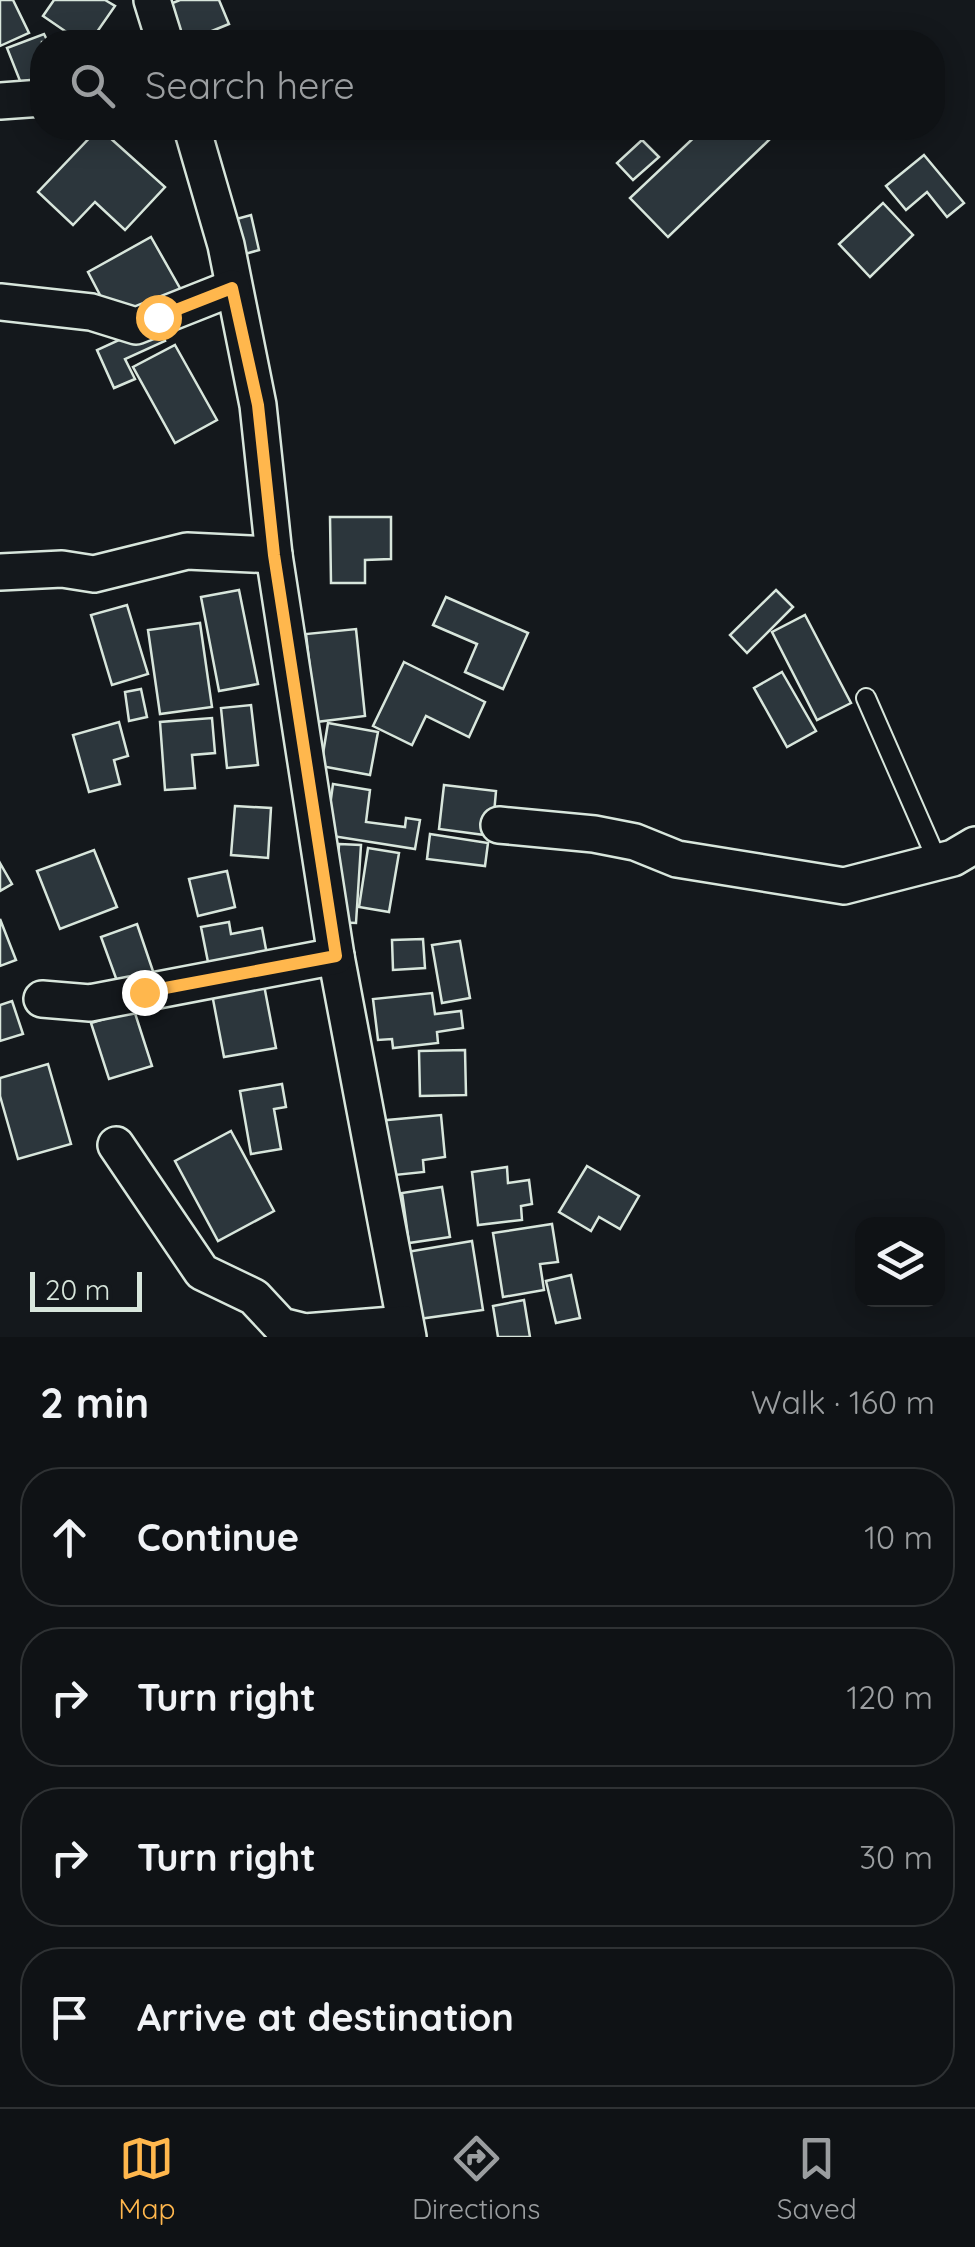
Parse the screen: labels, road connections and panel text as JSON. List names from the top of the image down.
{
  "scale_bar": "20 m",
  "page": {
    "search": "Search here",
    "scale": "20 m",
    "heading": ["2 min", "Walk · 160 m"],
    "list": [
      ["Continue", "10 m"],
      ["Turn right", "120 m"],
      ["Turn right", "30 m"],
      "Arrive at destination"
    ],
    "nav": ["Map", "Directions", "Saved"]
  }
}
